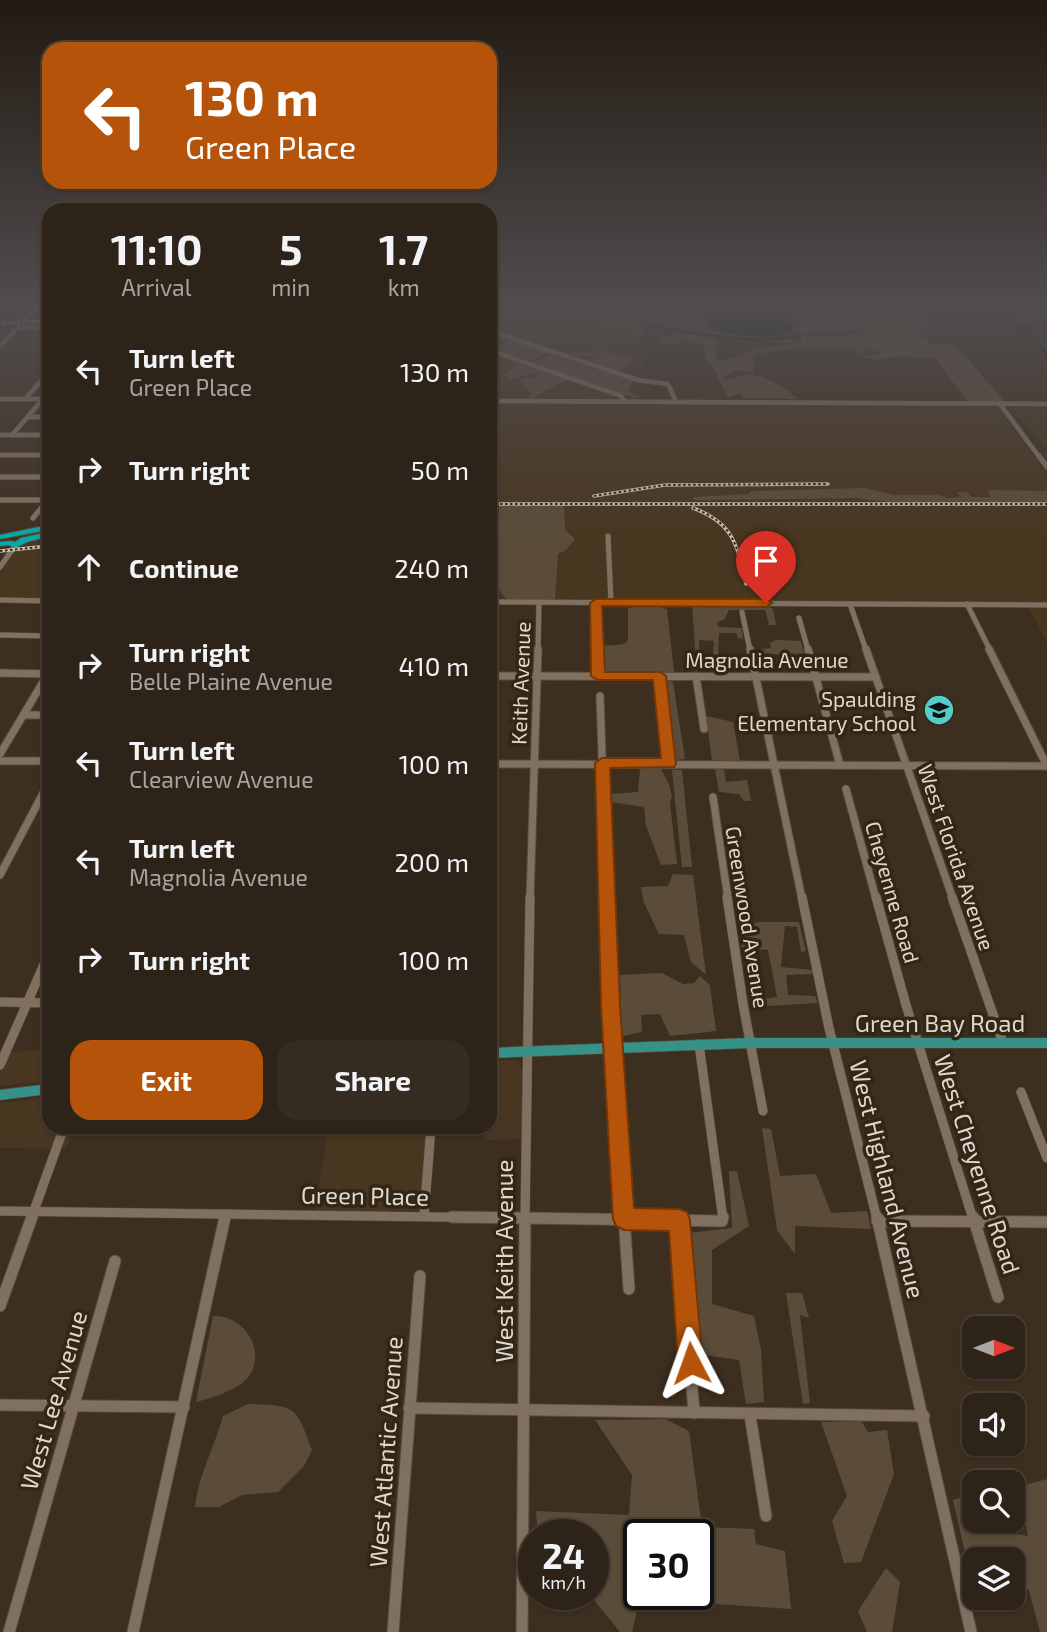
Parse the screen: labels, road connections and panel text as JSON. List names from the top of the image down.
{
  "streets": {
    "main road": ["Green Bay Road"],
    "street": [
      "Magnolia Avenue",
      "Keith Avenue",
      "West Florida Avenue",
      "Cheyenne Road",
      "Greenwood Avenue",
      "West Cheyenne Road",
      "West Highland Avenue",
      "Green Place",
      "West Keith Avenue",
      "West Lee Avenue",
      "West Atlantic Avenue"
    ]
  },
  "crossings": [
    ["Magnolia Avenue", "Keith Avenue"],
    ["Magnolia Avenue", "West Florida Avenue"],
    ["Magnolia Avenue", "West Highland Avenue"],
    ["Keith Avenue", "West Keith Avenue"],
    ["West Florida Avenue", "Green Bay Road"],
    ["Cheyenne Road", "West Cheyenne Road"],
    ["Greenwood Avenue", "Green Bay Road"],
    ["Green Bay Road", "West Cheyenne Road"],
    ["Green Bay Road", "West Highland Avenue"],
    ["Green Bay Road", "Green Place"],
    ["Green Bay Road", "West Keith Avenue"],
    ["Green Place", "West Keith Avenue"]
  ],
  "places": {
    "school or university": ["Spaulding Elementary School"]
  },
  "north": "right",
  "page": {
    "turn": ["130 m", "Green Place"],
    "eta": [
      "11:10",
      "Arrival",
      "5",
      "min",
      "1.7",
      "km"
    ],
    "list": [
      {
        "name": "Turn left",
        "note": "Green Place",
        "value": "130 m"
      },
      {
        "name": "Turn right",
        "value": "50 m"
      },
      {
        "name": "Continue",
        "value": "240 m"
      },
      {
        "name": "Turn right",
        "note": "Belle Plaine Avenue",
        "value": "410 m"
      },
      {
        "name": "Turn left",
        "note": "Clearview Avenue",
        "value": "100 m"
      },
      {
        "name": "Turn left",
        "note": "Magnolia Avenue",
        "value": "200 m"
      },
      {
        "name": "Turn right",
        "value": "100 m"
      }
    ],
    "buttons": ["Exit", "Share"],
    "speed": "24 km/h",
    "limit": "30"
  }
}
